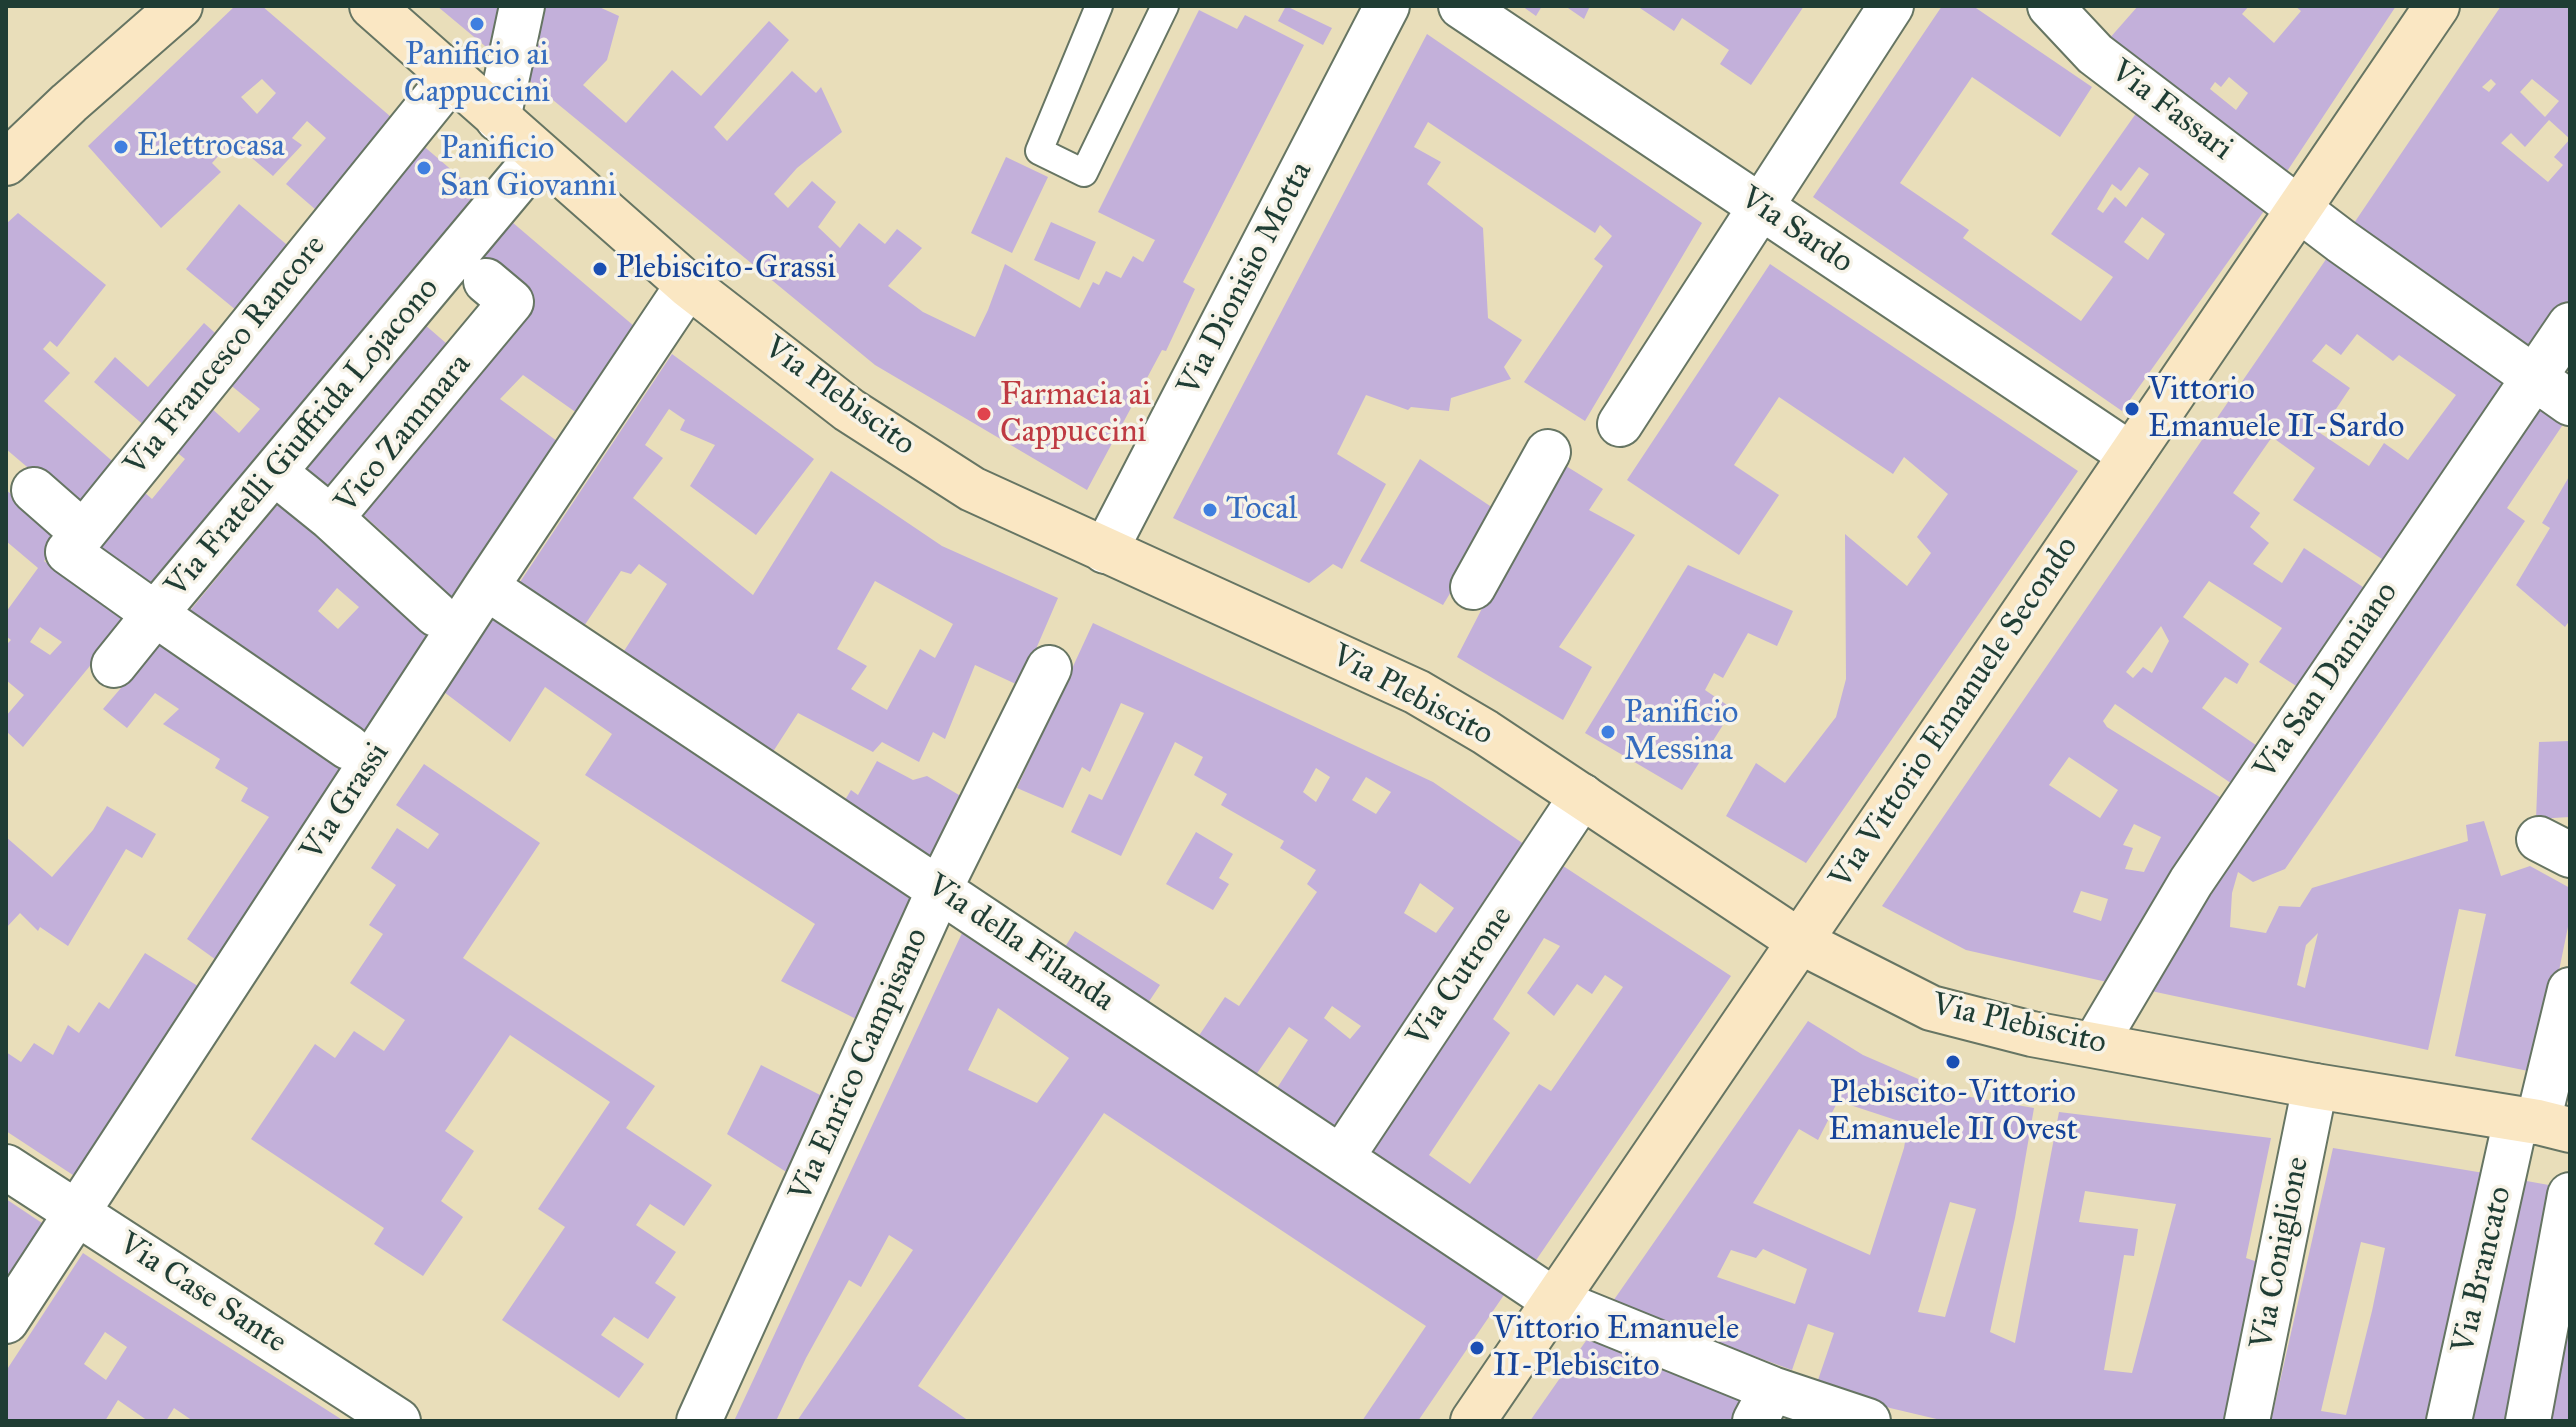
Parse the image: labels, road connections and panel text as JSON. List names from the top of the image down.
{
  "streets": {
    "main road": ["Via Plebiscito", "Via Vittorio Emanuele Secondo"],
    "street": [
      "Via Fassari",
      "Via Sardo",
      "Via Dionisio Motta",
      "Via Francesco Rancore",
      "Vico Zammara",
      "Via Fratelli Giuffrida Lojacono",
      "Via San Damiano",
      "Via Grassi",
      "Via della Filanda",
      "Via Cutrone",
      "Via Enrico Campisano",
      "Via Coniglione",
      "Via Brancato",
      "Via Case Sante"
    ]
  },
  "crossings": [
    ["Via Fassari", "Via San Damiano"],
    ["Via Fassari", "Via Vittorio Emanuele Secondo"],
    ["Via Sardo", "Via Vittorio Emanuele Secondo"],
    ["Via Dionisio Motta", "Via Plebiscito"],
    ["Via Francesco Rancore", "Via Plebiscito"],
    ["Via Plebiscito", "Via Fratelli Giuffrida Lojacono"],
    ["Via Plebiscito", "Via San Damiano"],
    ["Via Plebiscito", "Via Vittorio Emanuele Secondo"],
    ["Via Plebiscito", "Via Grassi"],
    ["Via Plebiscito", "Via Cutrone"],
    ["Via Plebiscito", "Via Coniglione"],
    ["Via Plebiscito", "Via Brancato"],
    ["Via Vittorio Emanuele Secondo", "Via della Filanda"],
    ["Via Grassi", "Via della Filanda"],
    ["Via Grassi", "Via Case Sante"],
    ["Via della Filanda", "Via Cutrone"],
    ["Via della Filanda", "Via Enrico Campisano"]
  ],
  "places": [
    "Panificio ai Cappuccini",
    "Elettrocasa",
    "Panificio San Giovanni",
    "Plebiscito-Grassi",
    "Vittorio Emanuele II-Sardo",
    "Farmacia ai Cappuccini",
    "Tocal",
    "Panificio Messina",
    "Plebiscito-Vittorio Emanuele II Ovest",
    "Vittorio Emanuele II-Plebiscito"
  ]
}
